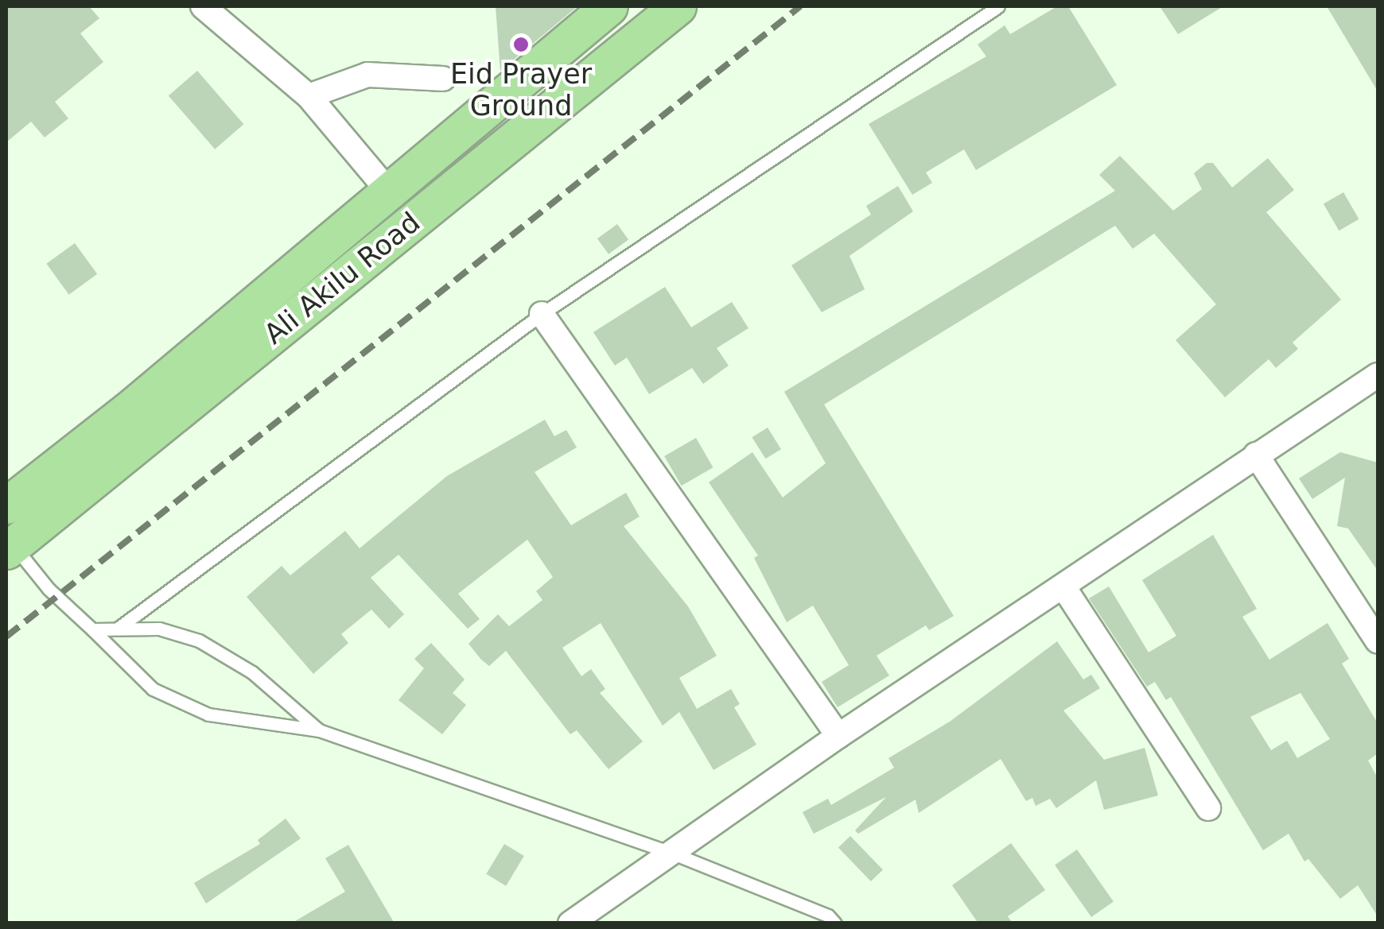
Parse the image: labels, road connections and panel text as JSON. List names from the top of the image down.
{
  "streets": {
    "main road": ["Ali Akilu Road"]
  },
  "places": ["Eid Prayer Ground"]
}
